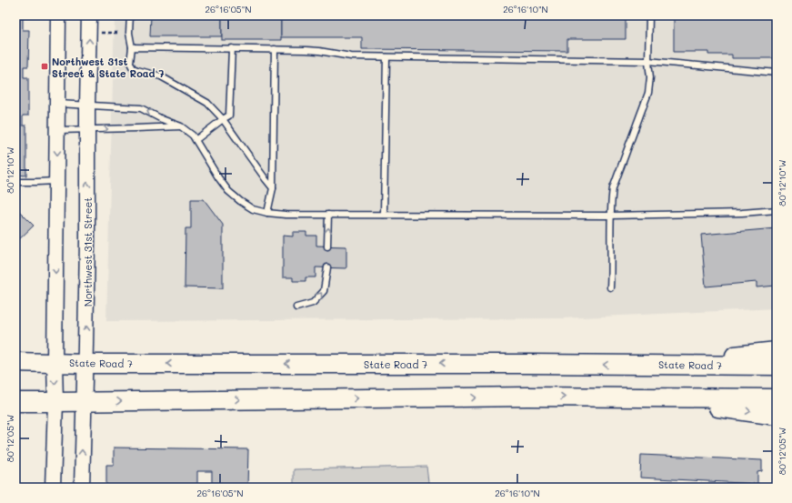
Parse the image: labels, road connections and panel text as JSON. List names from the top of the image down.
{
  "streets": {
    "main road": ["State Road 7"],
    "street": ["Northwest 31st Street"]
  },
  "crossings": [
    ["Northwest 31st Street", "State Road 7"]
  ],
  "places": {
    "transit": ["Northwest 31st Street & State Road 7"]
  },
  "coordinates": [
    "26°16'05\"N",
    "26°16'10\"N",
    "80°12'10\"W",
    "80°12'05\"W"
  ]
}
